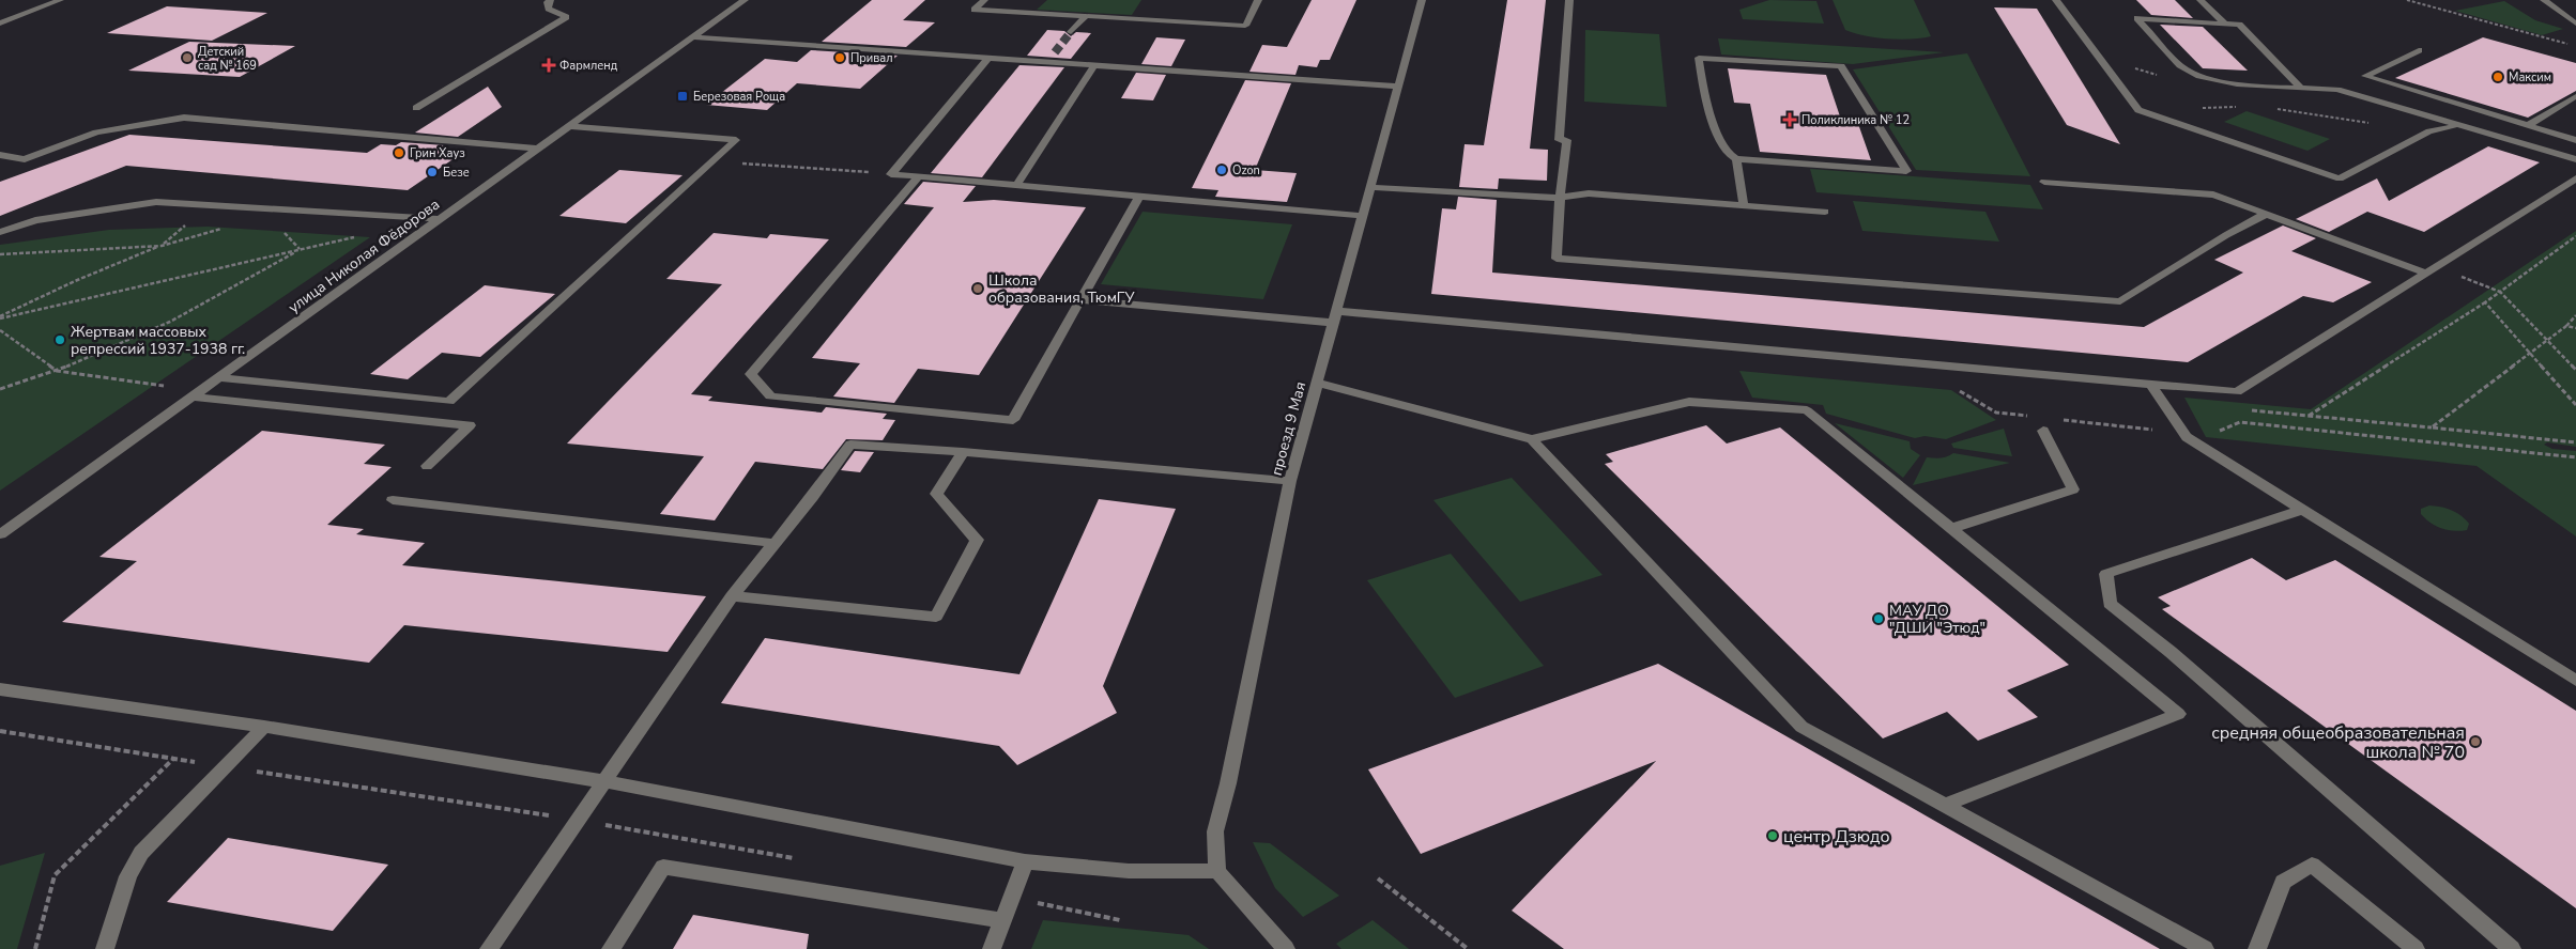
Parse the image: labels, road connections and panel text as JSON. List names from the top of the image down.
{
  "streets": {
    "street": ["улица Николая Фёдорова", "проезд 9 Мая"]
  },
  "places": {
    "other": [
      "Детский сад № 169",
      "Привал",
      "Максим",
      "Грин Хауз",
      "Ozon",
      "Безе",
      "Школа образования, ТюмГУ",
      "Жертвам массовых репрессий 1937-1938 гг.",
      "МАУ ДО \"ДШИ \"Этюд\"",
      "средняя общеобразовательная школа № 70",
      "центр Дзюдо"
    ],
    "health": ["Фармленд", "Поликлиника № 12"],
    "transit": ["Березовая Роща"]
  }
}
